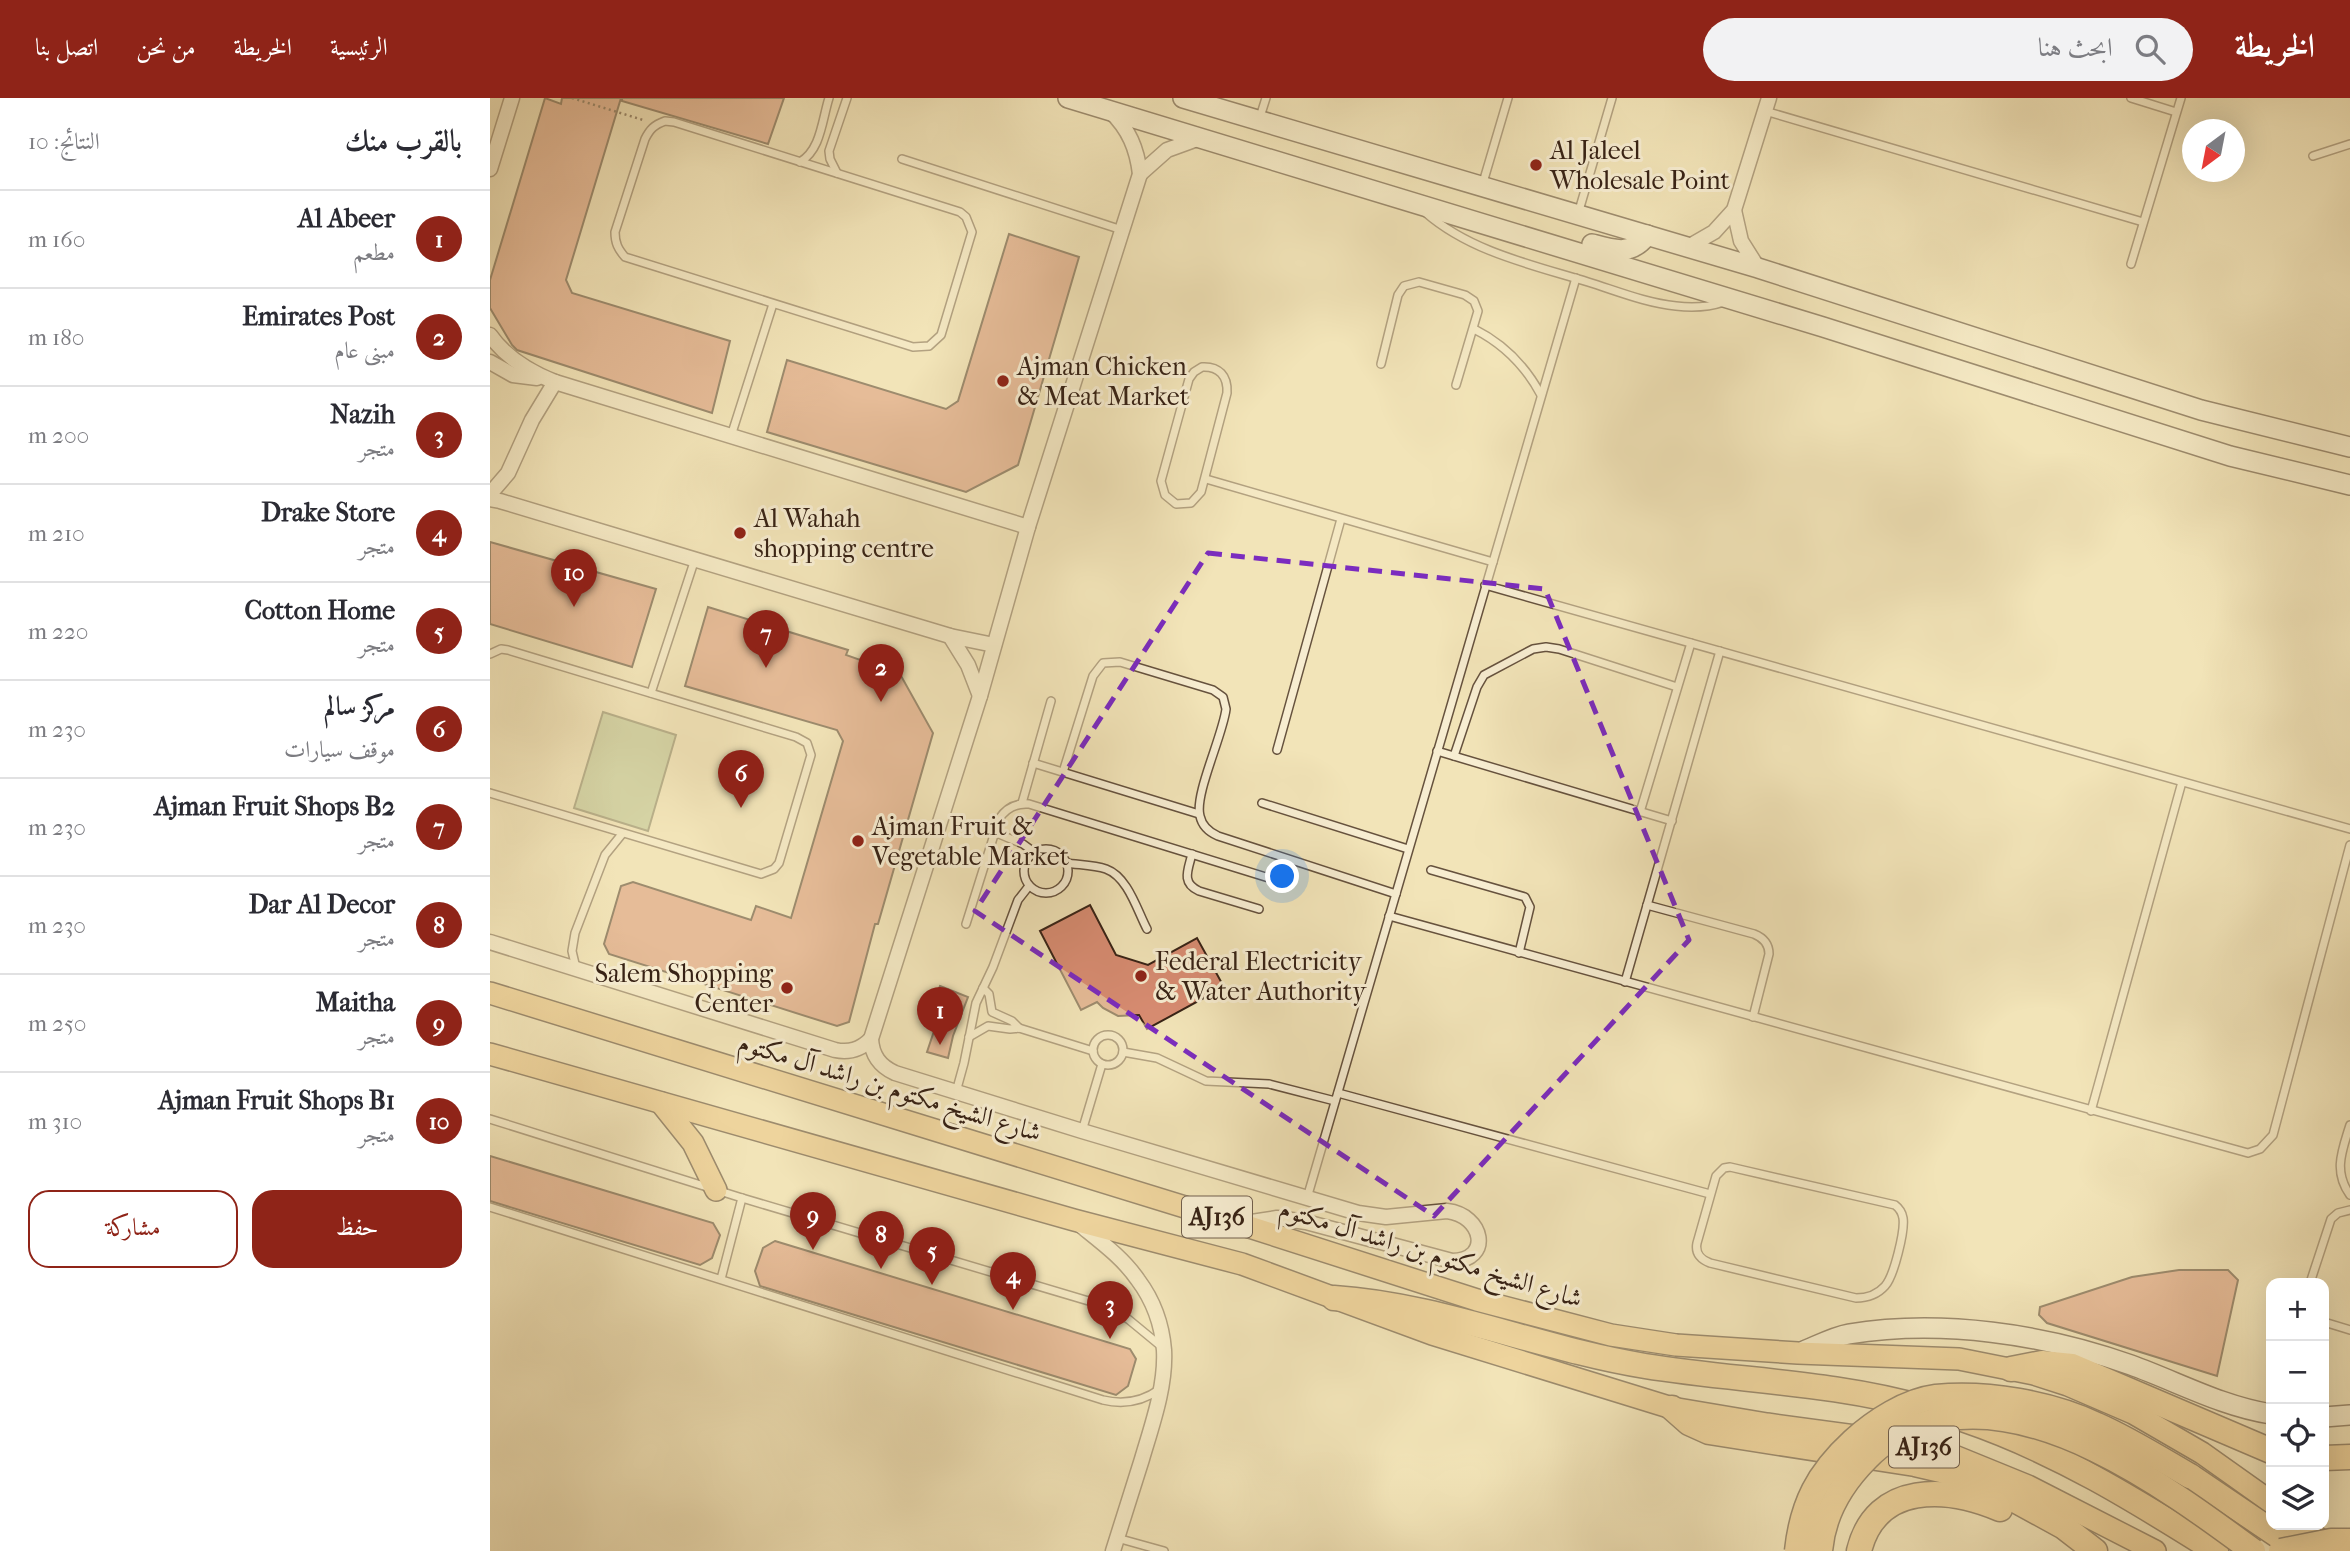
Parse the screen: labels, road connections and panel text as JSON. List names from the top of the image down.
{
  "streets": {
    "main road": ["شارع الشيخ مكتوم بن راشد آل مكتوم", "AJ136"]
  },
  "places": [
    "Al Jaleel Wholesale Point",
    "Ajman Chicken & Meat Market",
    "Al Wahah shopping centre",
    "Ajman Fruit & Vegetable Market",
    "Federal Electricity & Water Authority",
    "Salem Shopping Center"
  ],
  "north": "bottom left",
  "page": {
    "header": "الخريطة",
    "search": "ابحث هنا",
    "nav": [
      "الرئيسية",
      "الخريطة",
      "من نحن",
      "اتصل بنا"
    ],
    "heading": ["بالقرب منك", "النتائج: 10"],
    "list": [
      {
        "mark": "1",
        "name": "Al Abeer",
        "note": "مطعم",
        "value": "160 m"
      },
      {
        "mark": "2",
        "name": "Emirates Post",
        "note": "مبنى عام",
        "value": "180 m"
      },
      {
        "mark": "3",
        "name": "Nazih",
        "note": "متجر",
        "value": "200 m"
      },
      {
        "mark": "4",
        "name": "Drake Store",
        "note": "متجر",
        "value": "210 m"
      },
      {
        "mark": "5",
        "name": "Cotton Home",
        "note": "متجر",
        "value": "220 m"
      },
      {
        "mark": "6",
        "name": "مركز سالم",
        "note": "موقف سيارات",
        "value": "230 m"
      },
      {
        "mark": "7",
        "name": "Ajman Fruit Shops B2",
        "note": "متجر",
        "value": "230 m"
      },
      {
        "mark": "8",
        "name": "Dar Al Decor",
        "note": "متجر",
        "value": "230 m"
      },
      {
        "mark": "9",
        "name": "Maitha",
        "note": "متجر",
        "value": "250 m"
      },
      {
        "mark": "10",
        "name": "Ajman Fruit Shops B1",
        "note": "متجر",
        "value": "310 m"
      }
    ],
    "pins": [
      "10",
      "7",
      "2",
      "6",
      "1",
      "9",
      "8",
      "5",
      "4",
      "3"
    ],
    "buttons": ["حفظ", "مشاركة"],
    "map_buttons": ["+", "−"]
  }
}
